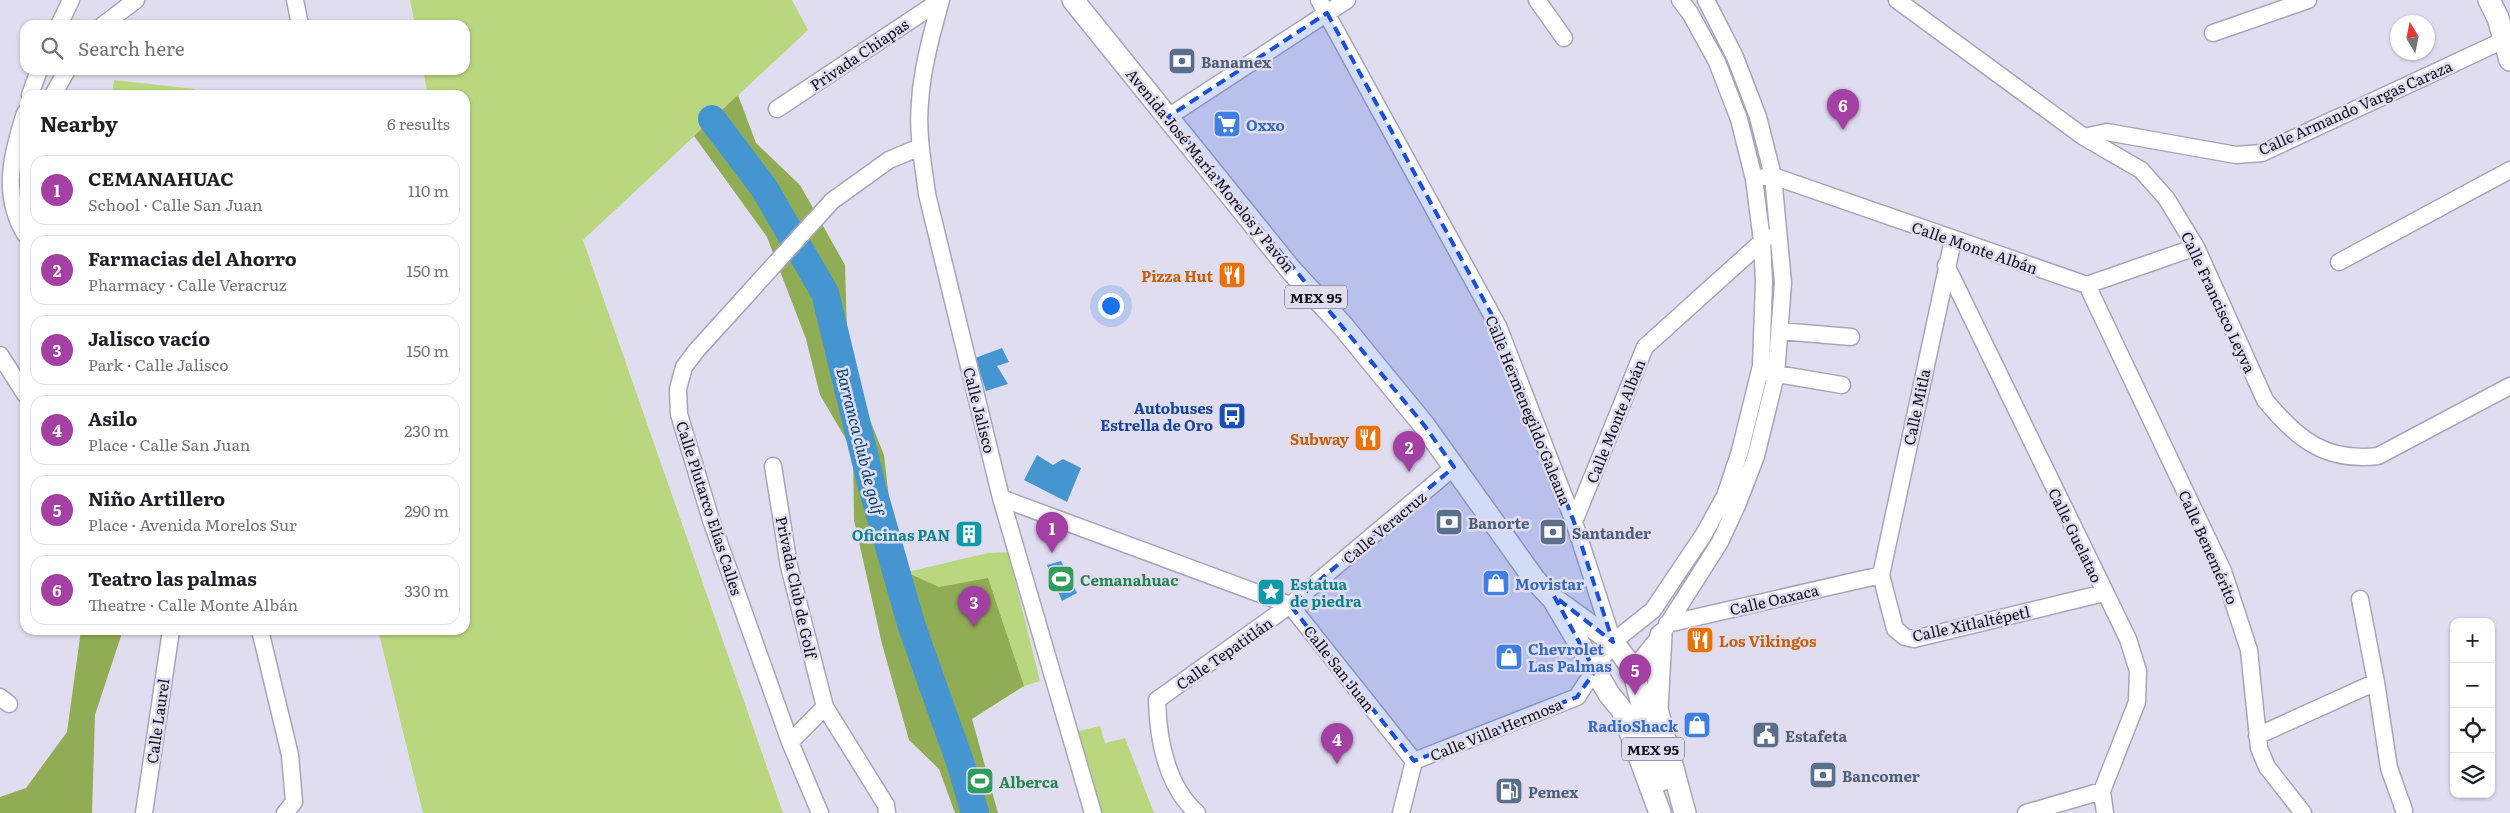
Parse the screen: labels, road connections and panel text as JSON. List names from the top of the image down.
{
  "streets": {
    "main road": ["Avenida José María Morelos y Pavón", "MEX 95"],
    "street": [
      "Privada Chiapas",
      "Calle Armando Vargas Caraza",
      "Calle Monte Albán",
      "Calle Francisco Leyva",
      "Calle Mitla",
      "Calle Jalisco",
      "Calle Hermenegildo Galeana",
      "Calle Plutarco Elías Calles",
      "Calle Veracruz",
      "Calle Guelatao",
      "Calle Benemérito",
      "Privada Club de Golf",
      "Calle Oaxaca",
      "Calle Xitlaltépetl",
      "Calle Tepatitlán",
      "Calle San Juan",
      "Calle Laurel",
      "Calle Villa Hermosa"
    ]
  },
  "crossings": [
    ["Privada Chiapas", "Calle Jalisco"],
    ["Calle Armando Vargas Caraza", "Calle Francisco Leyva"],
    ["Avenida José María Morelos y Pavón", "MEX 95"],
    ["Avenida José María Morelos y Pavón", "Calle Veracruz"],
    ["Calle Monte Albán", "Calle Mitla"],
    ["Calle Monte Albán", "Calle Hermenegildo Galeana"],
    ["Calle Monte Albán", "Calle Benemérito"],
    ["MEX 95", "Calle Hermenegildo Galeana"],
    ["MEX 95", "Calle Villa Hermosa"],
    ["Calle Mitla", "Calle Guelatao"],
    ["Calle Mitla", "Calle Oaxaca"],
    ["Calle Mitla", "Calle Xitlaltépetl"],
    ["Calle Jalisco", "Calle Plutarco Elías Calles"],
    ["Calle Veracruz", "Calle Tepatitlán"],
    ["Calle Veracruz", "Calle San Juan"],
    ["Calle Guelatao", "Calle Xitlaltépetl"],
    ["Calle Oaxaca", "Calle Xitlaltépetl"],
    ["Calle Tepatitlán", "Calle San Juan"],
    ["Calle San Juan", "Calle Villa Hermosa"]
  ],
  "water": ["Barranca club de golf"],
  "places": {
    "bank": [
      "Banamex",
      "Banorte",
      "Santander",
      "Bancomer"
    ],
    "supermarket": ["Oxxo"],
    "restaurant": ["Pizza Hut", "Subway", "Los Vikingos"],
    "bus stop": ["Autobuses Estrella de Oro"],
    "building": ["Oficinas PAN"],
    "sports": ["Cemanahuac", "Alberca"],
    "shop": ["Movistar", "Chevrolet Las Palmas", "RadioShack"],
    "place": ["Estatua de piedra"],
    "public building": ["Estafeta"],
    "fuel station": ["Pemex"]
  },
  "north": "top",
  "page": {
    "search": "Search here",
    "pins": [
      "6",
      "2",
      "1",
      "3",
      "5",
      "4"
    ],
    "heading": ["Nearby", "6 results"],
    "list": [
      {
        "mark": "1",
        "name": "CEMANAHUAC",
        "note": "School · Calle San Juan",
        "value": "110 m"
      },
      {
        "mark": "2",
        "name": "Farmacias del Ahorro",
        "note": "Pharmacy · Calle Veracruz",
        "value": "150 m"
      },
      {
        "mark": "3",
        "name": "Jalisco vacío",
        "note": "Park · Calle Jalisco",
        "value": "150 m"
      },
      {
        "mark": "4",
        "name": "Asilo",
        "note": "Place · Calle San Juan",
        "value": "230 m"
      },
      {
        "mark": "5",
        "name": "Niño Artillero",
        "note": "Place · Avenida Morelos Sur",
        "value": "290 m"
      },
      {
        "mark": "6",
        "name": "Teatro las palmas",
        "note": "Theatre · Calle Monte Albán",
        "value": "330 m"
      }
    ],
    "map_buttons": ["+", "−"]
  }
}
